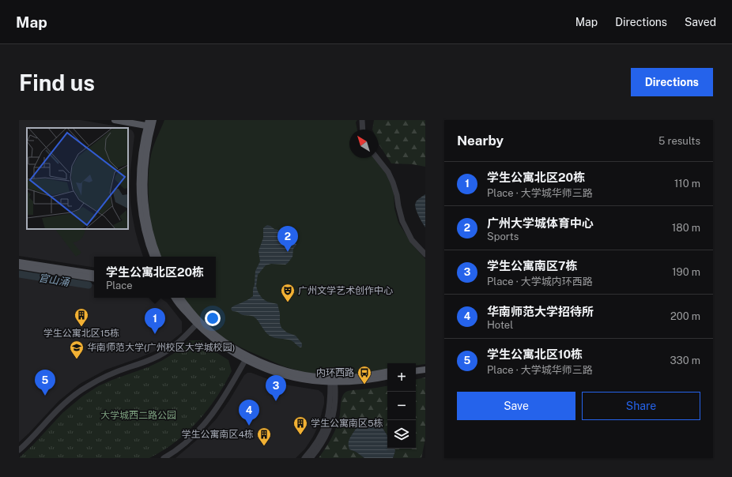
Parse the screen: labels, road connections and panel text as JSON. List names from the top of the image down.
{
  "water": ["官山涌"],
  "parks": ["大学城西二路公园"],
  "places": {
    "theatre": ["广州文学艺术创作中心"],
    "building": ["学生公寓北区15栋", "学生公寓南区5栋", "学生公寓南区4栋"],
    "school or university": ["华南师范大学(广州校区大学城校园)"],
    "bus stop": ["内环西路"]
  },
  "north": "top left",
  "page": {
    "header": "Map",
    "nav": ["Map", "Directions", "Saved"],
    "buttons": [
      "Directions",
      ["Save", "Share"]
    ],
    "title": "Find us",
    "heading": ["Nearby", "5 results"],
    "list": [
      {
        "mark": "1",
        "name": "学生公寓北区20栋",
        "note": "Place · 大学城华师三路",
        "value": "110 m"
      },
      {
        "mark": "2",
        "name": "广州大学城体育中心",
        "note": "Sports",
        "value": "180 m"
      },
      {
        "mark": "3",
        "name": "学生公寓南区7栋",
        "note": "Place · 大学城内环西路",
        "value": "190 m"
      },
      {
        "mark": "4",
        "name": "华南师范大学招待所",
        "note": "Hotel",
        "value": "200 m"
      },
      {
        "mark": "5",
        "name": "学生公寓北区10栋",
        "note": "Place · 大学城华师三路",
        "value": "330 m"
      }
    ],
    "pins": [
      "2",
      "1",
      "5",
      "3",
      "4"
    ],
    "popup": ["学生公寓北区20栋", "Place"],
    "map_buttons": ["+", "−"]
  }
}
